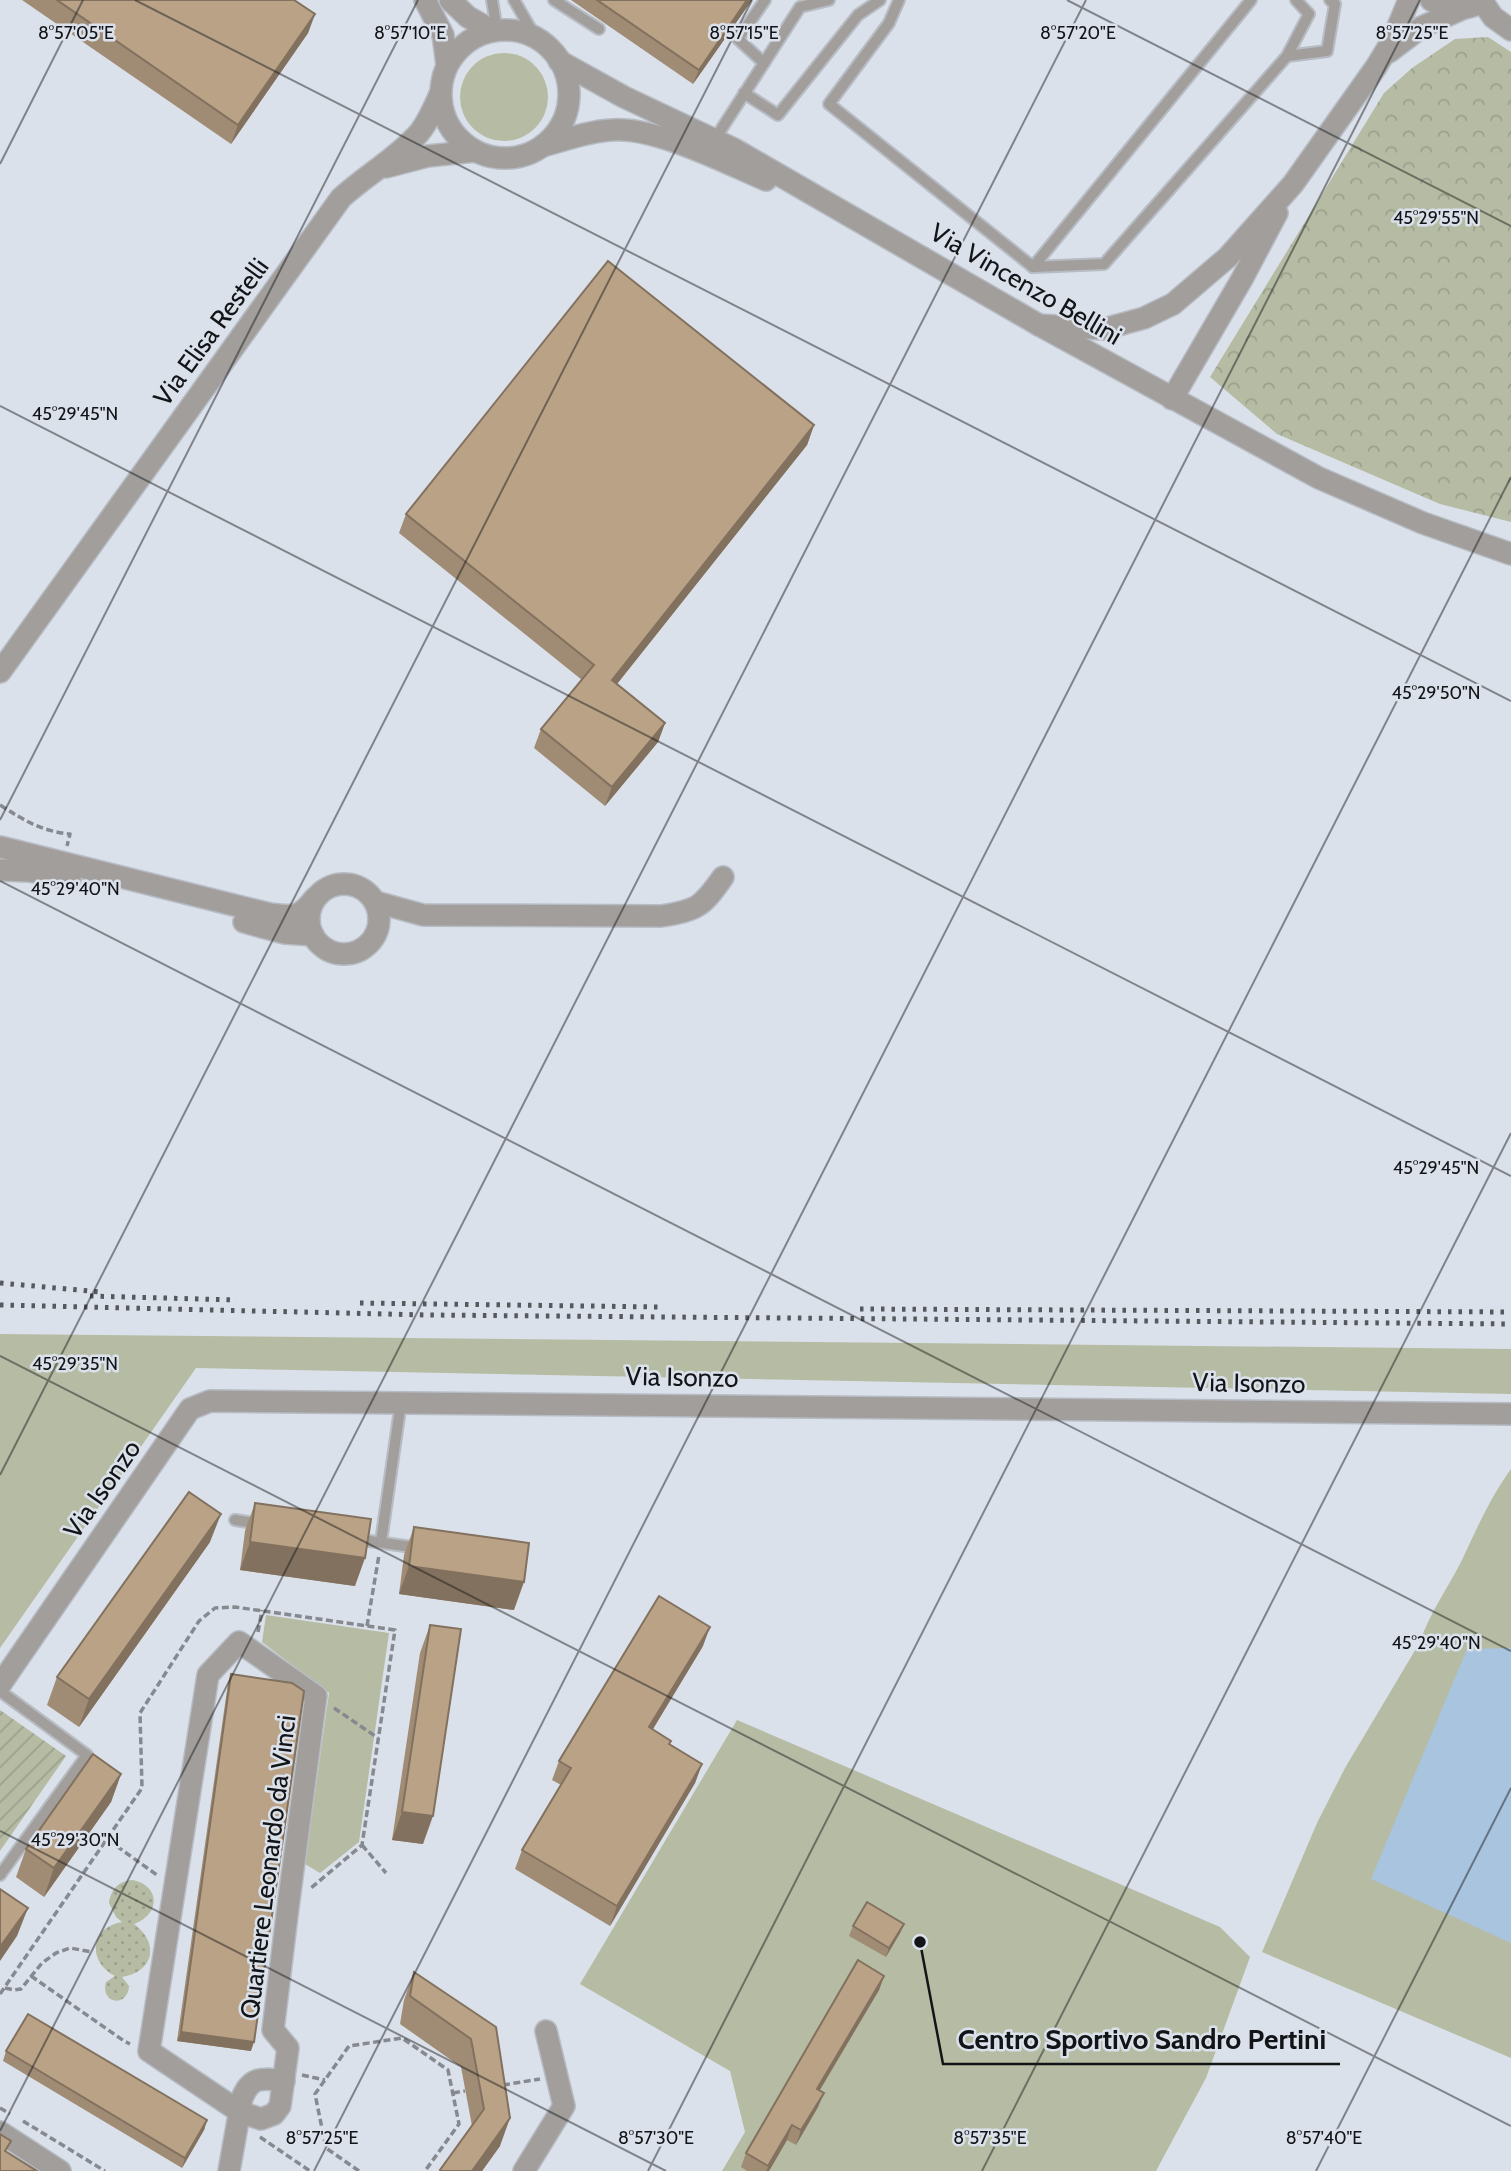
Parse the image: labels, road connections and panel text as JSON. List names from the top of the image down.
{
  "streets": {
    "street": [
      "Via Vincenzo Bellini",
      "Via Elisa Restelli",
      "Via Isonzo",
      "Quartiere Leonardo da Vinci"
    ]
  },
  "crossings": [
    ["Via Vincenzo Bellini", "Via Elisa Restelli"]
  ],
  "places": ["Centro Sportivo Sandro Pertini"],
  "coordinates": [
    "8°57'05\"E",
    "8°57'10\"E",
    "8°57'15\"E",
    "8°57'20\"E",
    "8°57'25\"E",
    "45°29'55\"N",
    "45°29'45\"N",
    "45°29'50\"N",
    "45°29'40\"N",
    "45°29'35\"N",
    "45°29'30\"N",
    "8°57'30\"E",
    "8°57'35\"E",
    "8°57'40\"E"
  ]
}
